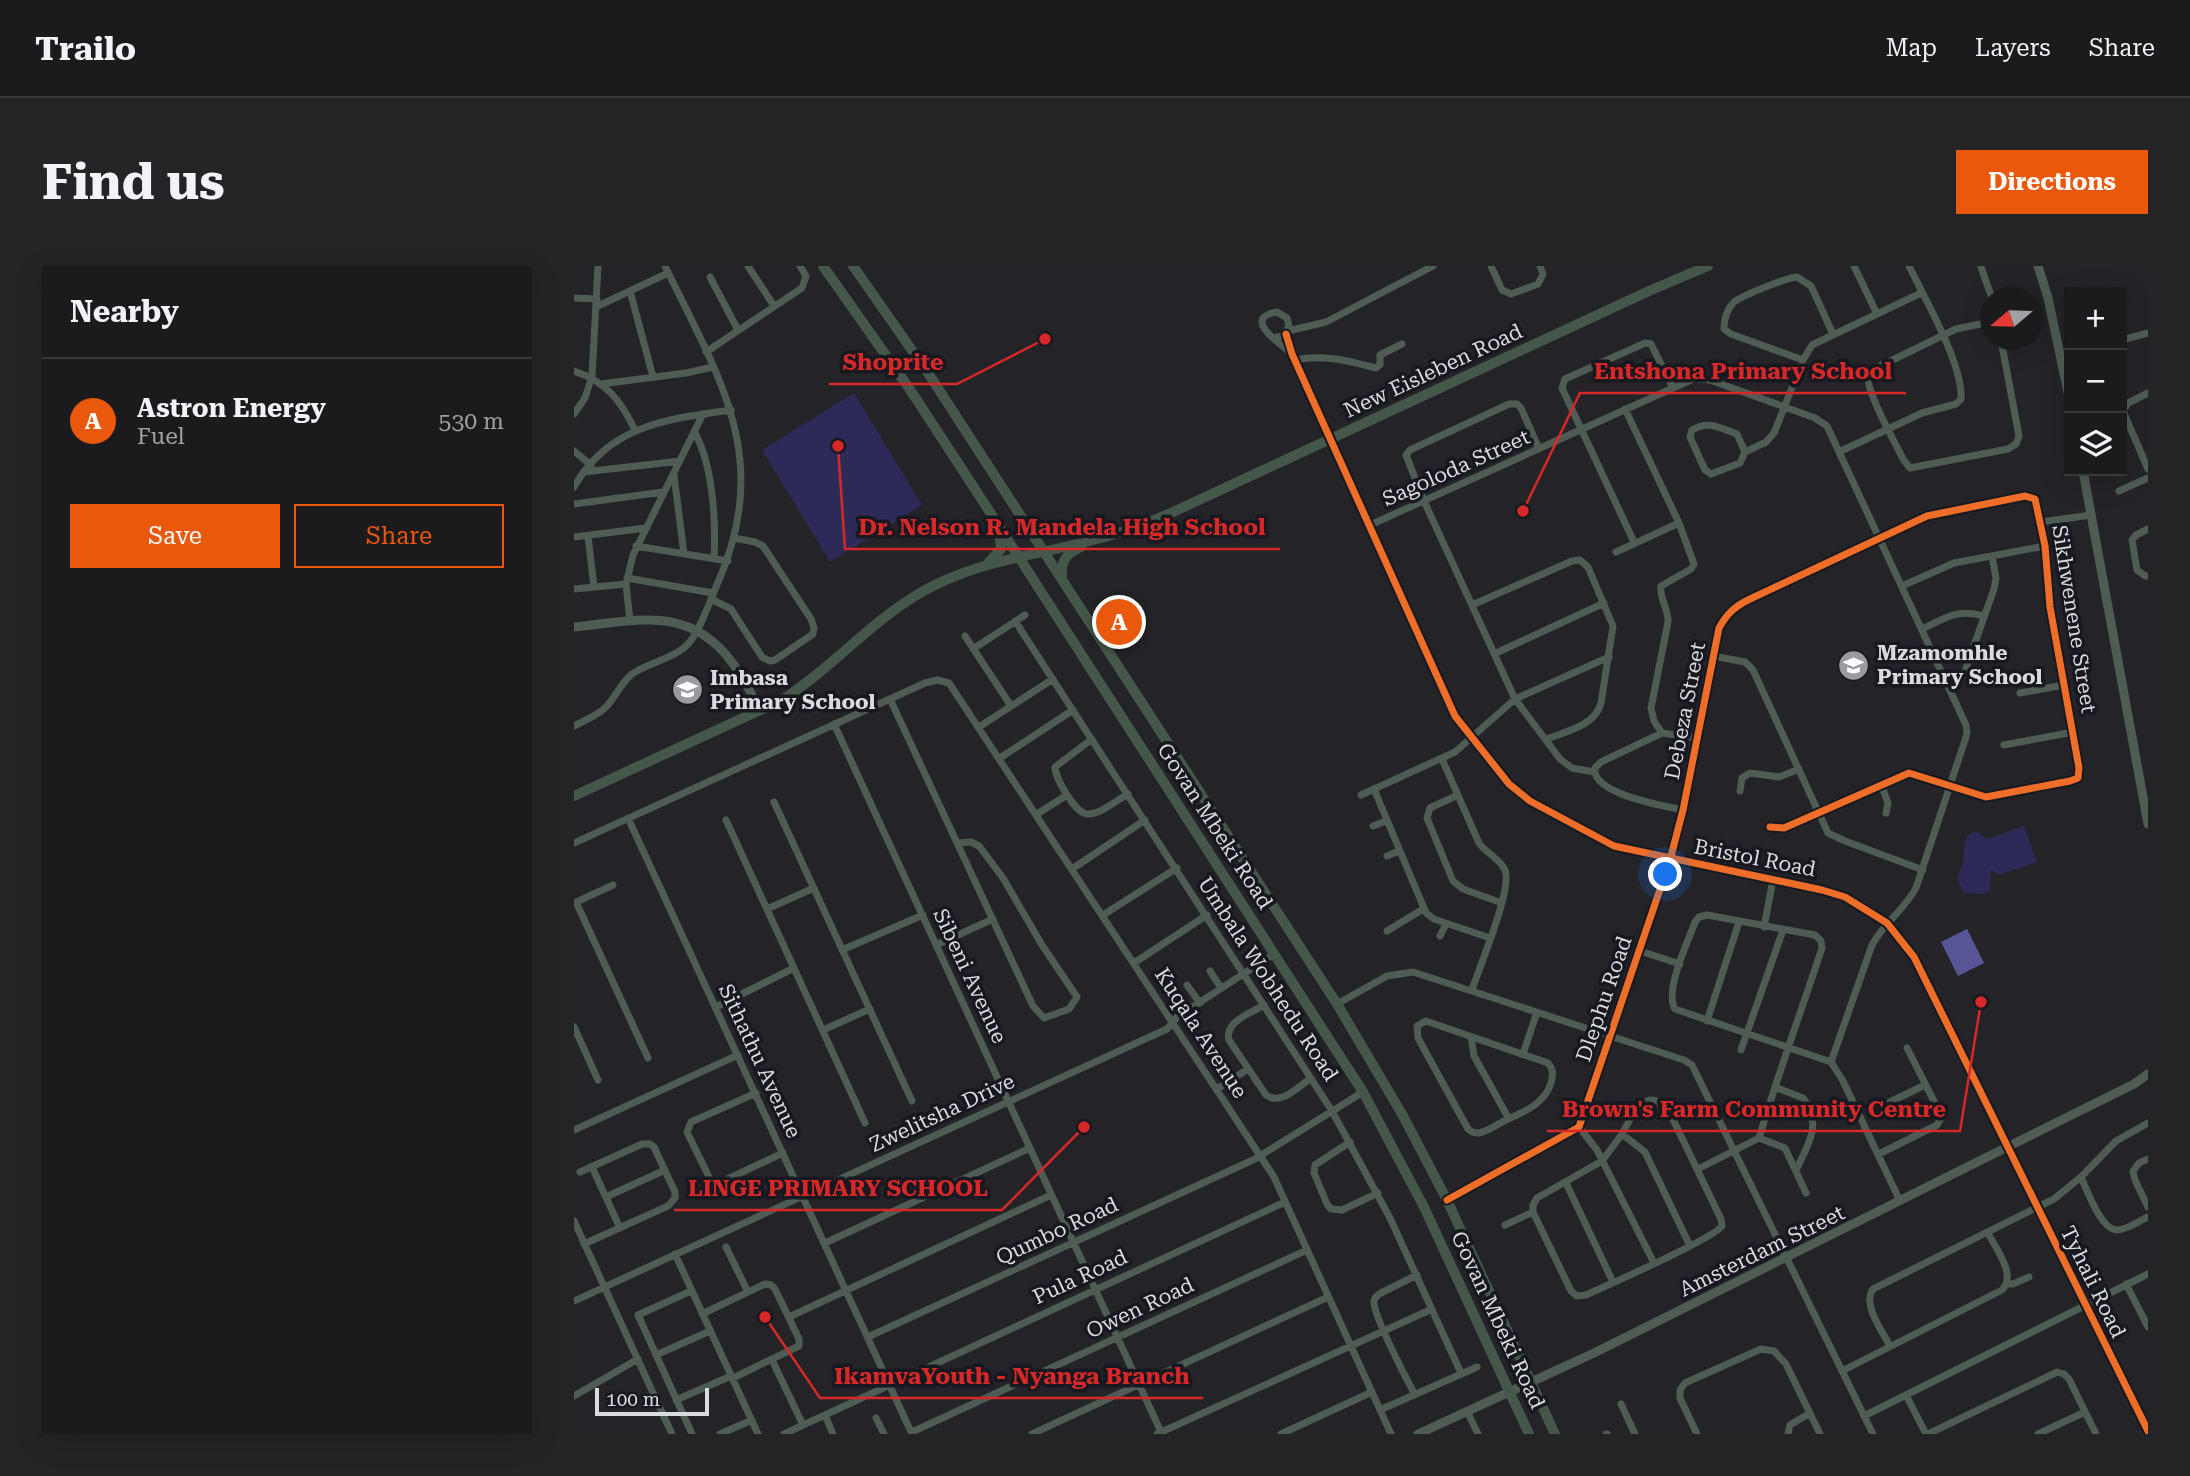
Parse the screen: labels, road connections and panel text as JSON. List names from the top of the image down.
{
  "streets": {
    "main road": ["New Eisleben Road", "Govan Mbeki Road"],
    "street": [
      "Sagoloda Street",
      "Sikhwenene Street",
      "Debeza Street",
      "Bristol Road",
      "Sibeni Avenue",
      "Umbala Wobhedu Road",
      "Dlephu Road",
      "Kuqala Avenue",
      "Sithathu Avenue",
      "Zwelitsha Drive",
      "Qumbo Road",
      "Amsterdam Street",
      "Pula Road",
      "Tyhali Road",
      "Owen Road"
    ]
  },
  "crossings": [
    ["New Eisleben Road", "Govan Mbeki Road"],
    ["New Eisleben Road", "Bristol Road"],
    ["Sagoloda Street", "Sikhwenene Street"],
    ["Sagoloda Street", "Debeza Street"],
    ["Sagoloda Street", "Bristol Road"],
    ["Sikhwenene Street", "Debeza Street"],
    ["Debeza Street", "Bristol Road"],
    ["Debeza Street", "Dlephu Road"],
    ["Govan Mbeki Road", "Zwelitsha Drive"],
    ["Govan Mbeki Road", "Qumbo Road"],
    ["Govan Mbeki Road", "Amsterdam Street"],
    ["Bristol Road", "Dlephu Road"],
    ["Bristol Road", "Amsterdam Street"],
    ["Bristol Road", "Tyhali Road"],
    ["Sibeni Avenue", "Zwelitsha Drive"],
    ["Sibeni Avenue", "Qumbo Road"],
    ["Sibeni Avenue", "Pula Road"],
    ["Sibeni Avenue", "Owen Road"],
    ["Umbala Wobhedu Road", "Zwelitsha Drive"],
    ["Umbala Wobhedu Road", "Qumbo Road"],
    ["Kuqala Avenue", "Zwelitsha Drive"],
    ["Kuqala Avenue", "Qumbo Road"],
    ["Kuqala Avenue", "Pula Road"],
    ["Kuqala Avenue", "Owen Road"],
    ["Sithathu Avenue", "Zwelitsha Drive"],
    ["Sithathu Avenue", "Qumbo Road"],
    ["Sithathu Avenue", "Pula Road"],
    ["Sithathu Avenue", "Owen Road"],
    ["Amsterdam Street", "Tyhali Road"]
  ],
  "places": {
    "other": [
      "Shoprite",
      "Dr. Nelson R. Mandela High School",
      "Entshona Primary School",
      "Brown's Farm Community Centre",
      "LINGE PRIMARY SCHOOL",
      "IkamvaYouth - Nyanga Branch"
    ],
    "school or university": ["Mzamomhle Primary School", "Imbasa Primary School"]
  },
  "scale_bar": "100 m",
  "north": "left",
  "page": {
    "header": "Trailo",
    "nav": ["Map", "Layers", "Share"],
    "buttons": [
      "Directions",
      ["Save", "Share"]
    ],
    "title": "Find us",
    "heading": "Nearby",
    "map_buttons": ["+", "−"],
    "list": [
      {
        "mark": "A",
        "name": "Astron Energy",
        "note": "Fuel",
        "value": "530 m"
      }
    ],
    "pins": "A",
    "scale": "100 m"
  }
}
